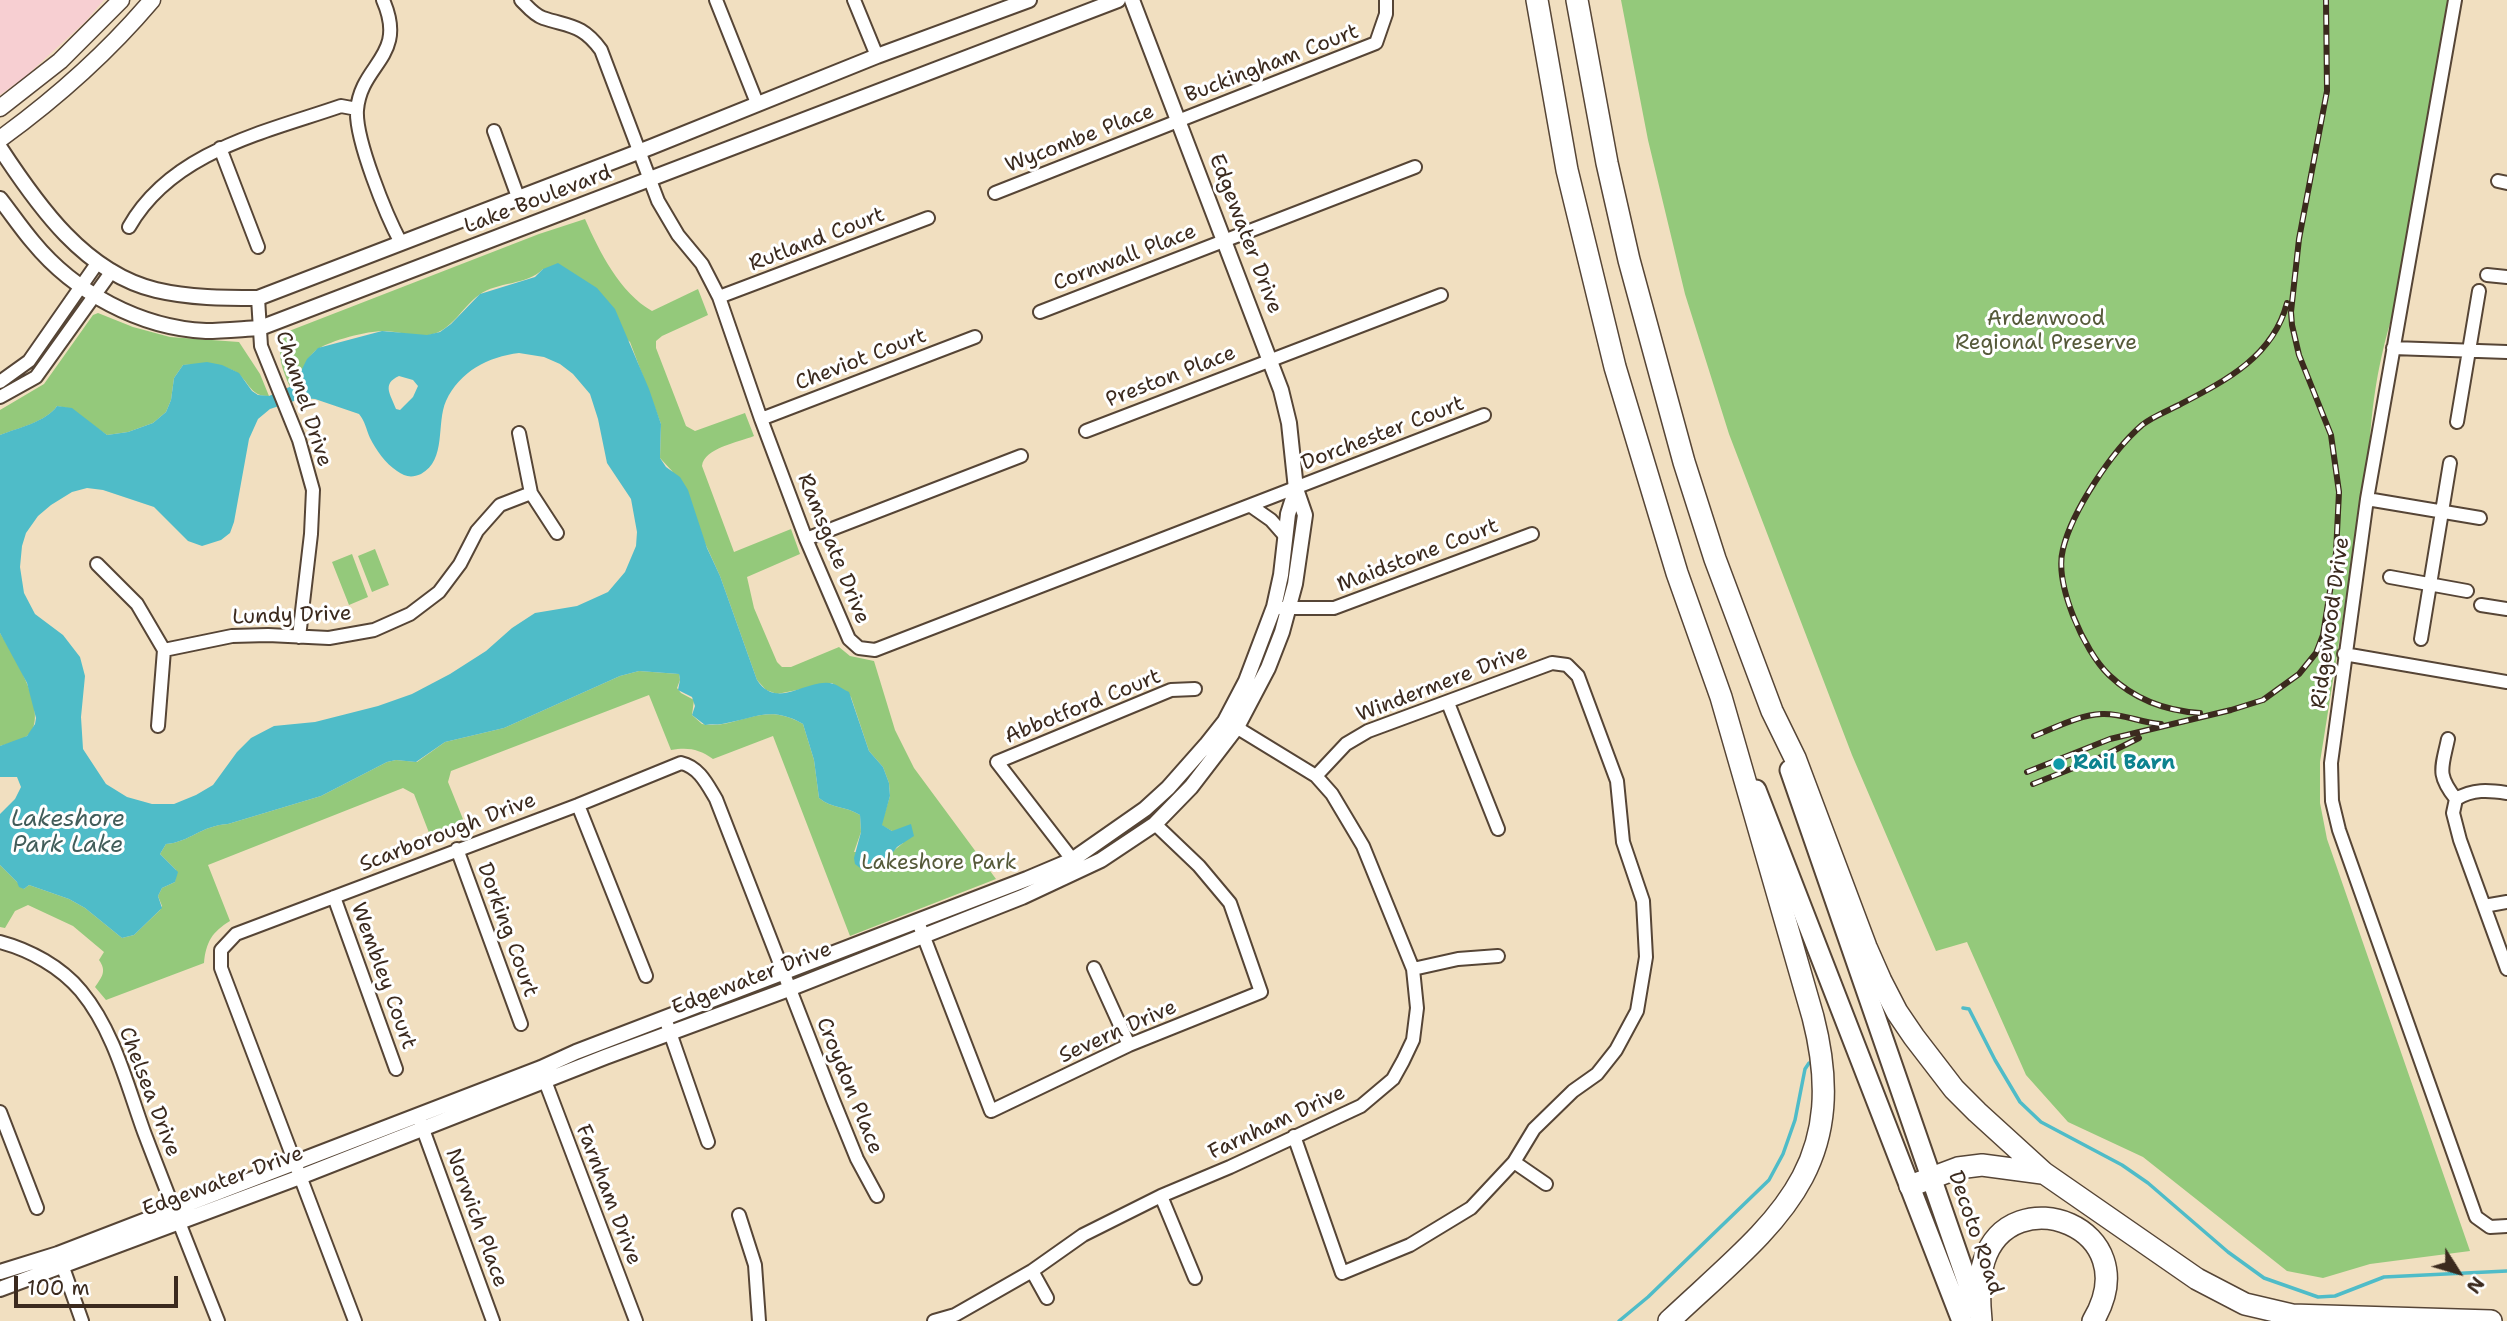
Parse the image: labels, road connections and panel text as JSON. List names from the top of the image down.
{
  "streets": {
    "highway": ["Decoto Road"],
    "street": [
      "Buckingham Court",
      "Wycombe Place",
      "Lake Boulevard",
      "Edgewater Drive",
      "Rutland Court",
      "Cornwall Place",
      "Cheviot Court",
      "Preston Place",
      "Channel Drive",
      "Dorchester Court",
      "Ramsgate Drive",
      "Maidstone Court",
      "Lundy Drive",
      "Ridgewood Drive",
      "Windermere Drive",
      "Abbotford Court",
      "Scarborough Drive",
      "Dorking Court",
      "Wembley Court",
      "Severn Drive",
      "Croydon Place",
      "Chelsea Drive",
      "Farnham Drive",
      "Norwich Place"
    ]
  },
  "crossings": [
    ["Buckingham Court", "Wycombe Place"],
    ["Buckingham Court", "Edgewater Drive"],
    ["Wycombe Place", "Edgewater Drive"],
    ["Lake Boulevard", "Channel Drive"],
    ["Lake Boulevard", "Ramsgate Drive"],
    ["Edgewater Drive", "Cornwall Place"],
    ["Edgewater Drive", "Preston Place"],
    ["Edgewater Drive", "Dorchester Court"],
    ["Edgewater Drive", "Ramsgate Drive"],
    ["Edgewater Drive", "Maidstone Court"],
    ["Edgewater Drive", "Abbotford Court"],
    ["Edgewater Drive", "Scarborough Drive"],
    ["Edgewater Drive", "Severn Drive"],
    ["Edgewater Drive", "Croydon Place"],
    ["Edgewater Drive", "Chelsea Drive"],
    ["Edgewater Drive", "Farnham Drive"],
    ["Edgewater Drive", "Norwich Place"],
    ["Rutland Court", "Ramsgate Drive"],
    ["Cheviot Court", "Ramsgate Drive"],
    ["Channel Drive", "Lundy Drive"],
    ["Dorchester Court", "Ramsgate Drive"],
    ["Windermere Drive", "Farnham Drive"],
    ["Scarborough Drive", "Dorking Court"],
    ["Scarborough Drive", "Wembley Court"],
    ["Scarborough Drive", "Croydon Place"]
  ],
  "water": ["Lakeshore Park Lake"],
  "parks": ["Ardenwood Regional Preserve", "Lakeshore Park"],
  "places": ["Rail Barn"],
  "scale_bar": "100 m",
  "north": "bottom right"
}
